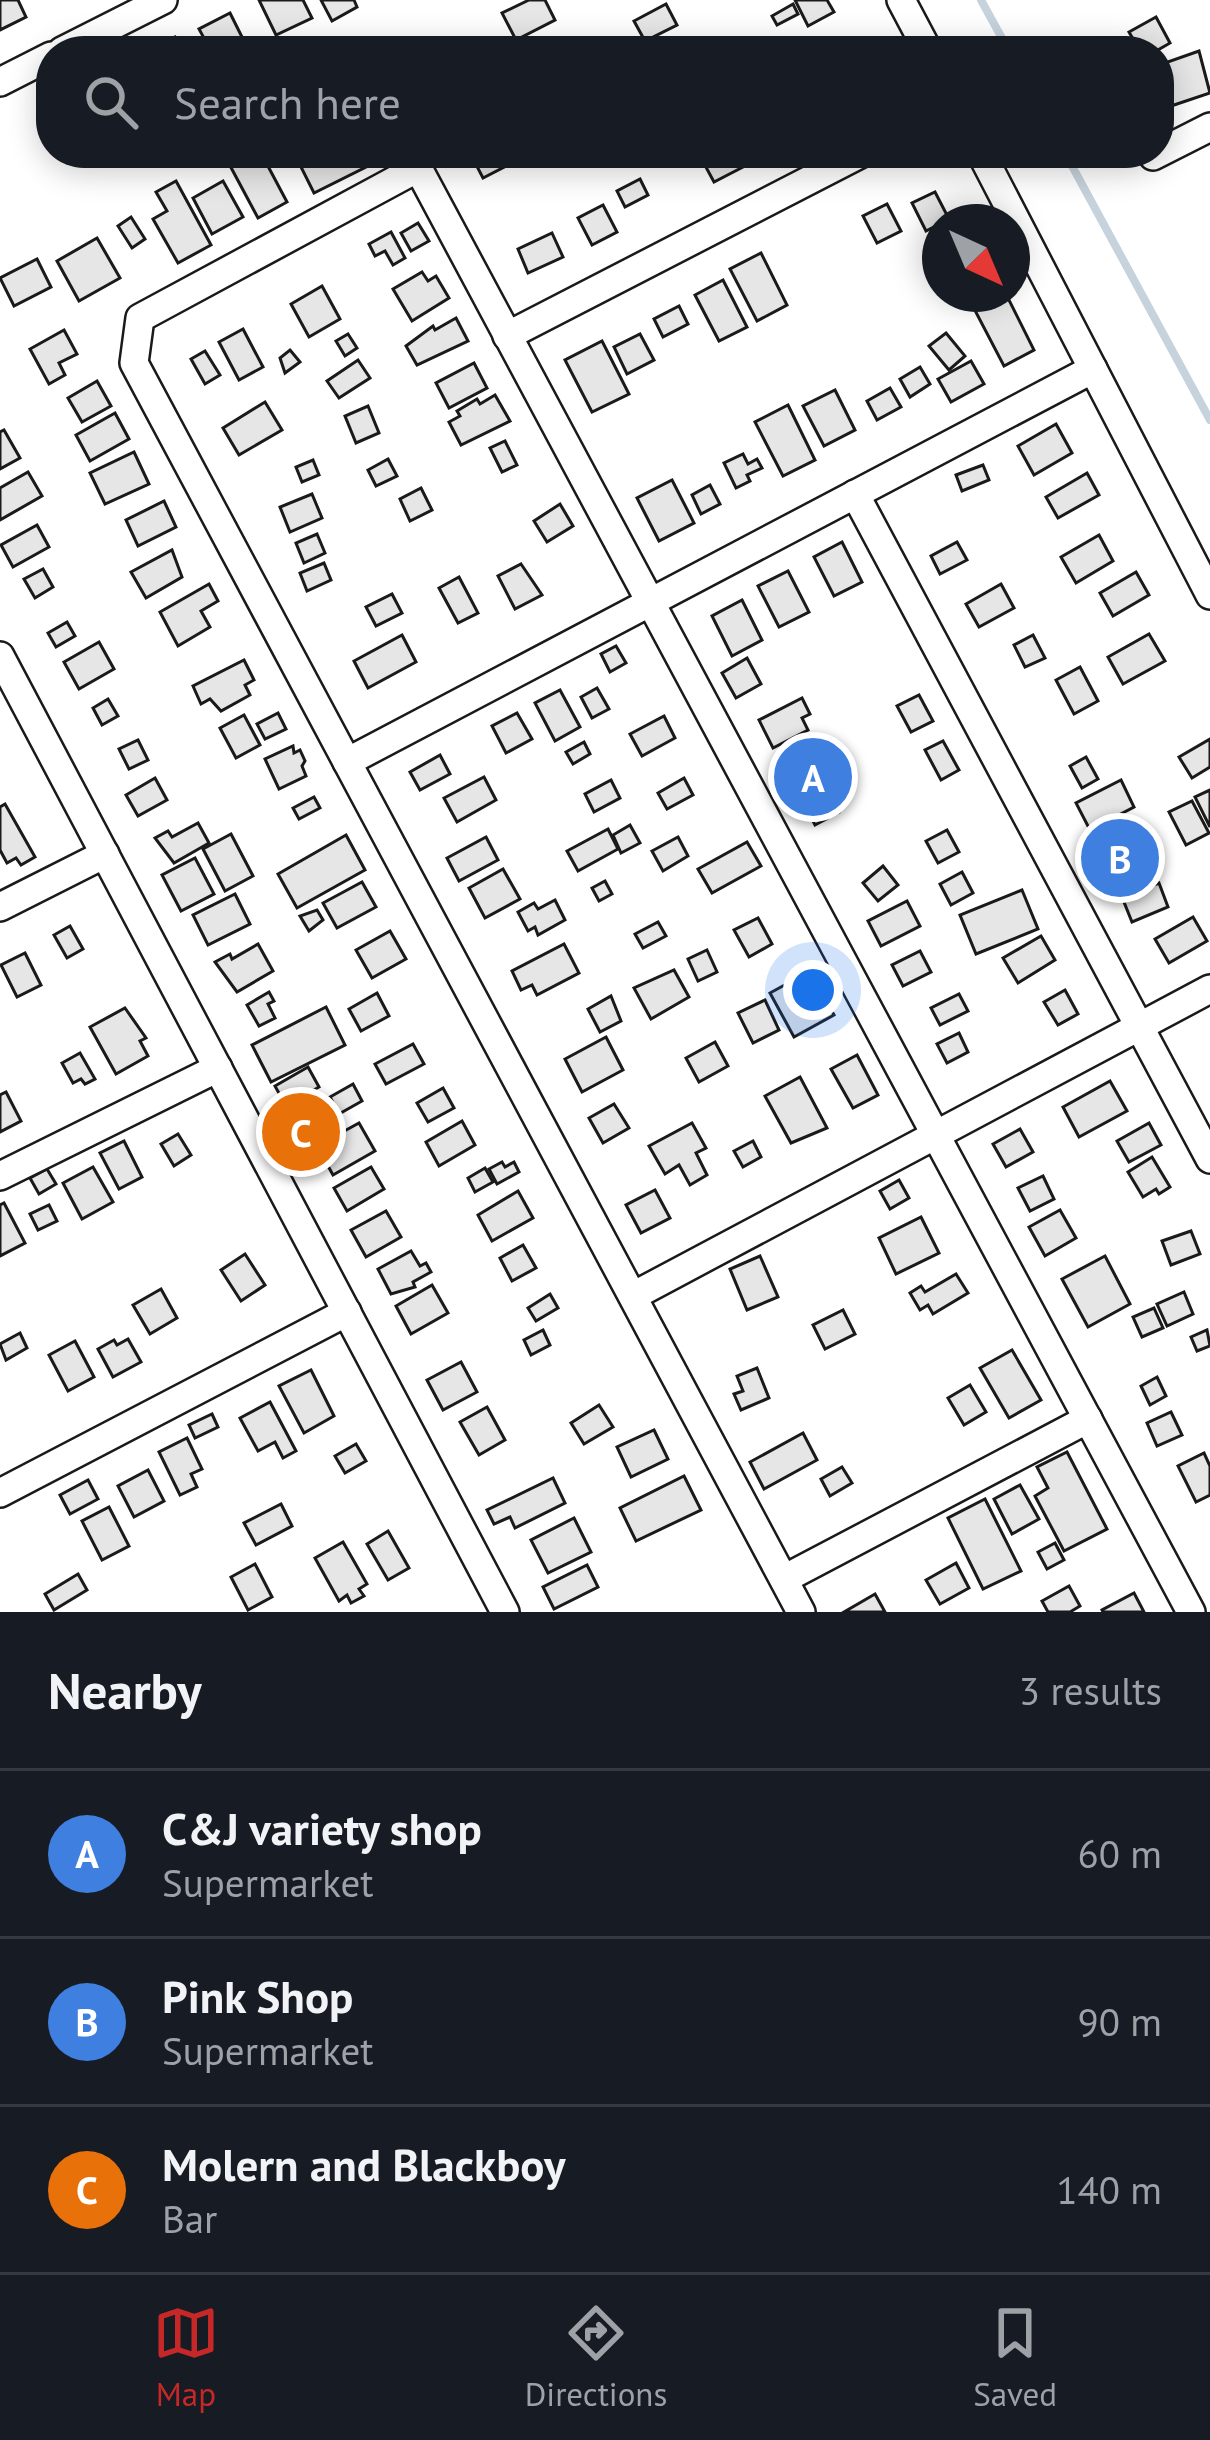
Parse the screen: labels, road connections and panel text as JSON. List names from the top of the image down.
{
  "north": "bottom right",
  "page": {
    "search": "Search here",
    "pins": ["A", "B", "C"],
    "heading": ["Nearby", "3 results"],
    "list": [
      {
        "mark": "A",
        "name": "C&J variety shop",
        "note": "Supermarket",
        "value": "60 m"
      },
      {
        "mark": "B",
        "name": "Pink Shop",
        "note": "Supermarket",
        "value": "90 m"
      },
      {
        "mark": "C",
        "name": "Molern and Blackboy",
        "note": "Bar",
        "value": "140 m"
      }
    ],
    "nav": ["Map", "Directions", "Saved"]
  }
}
